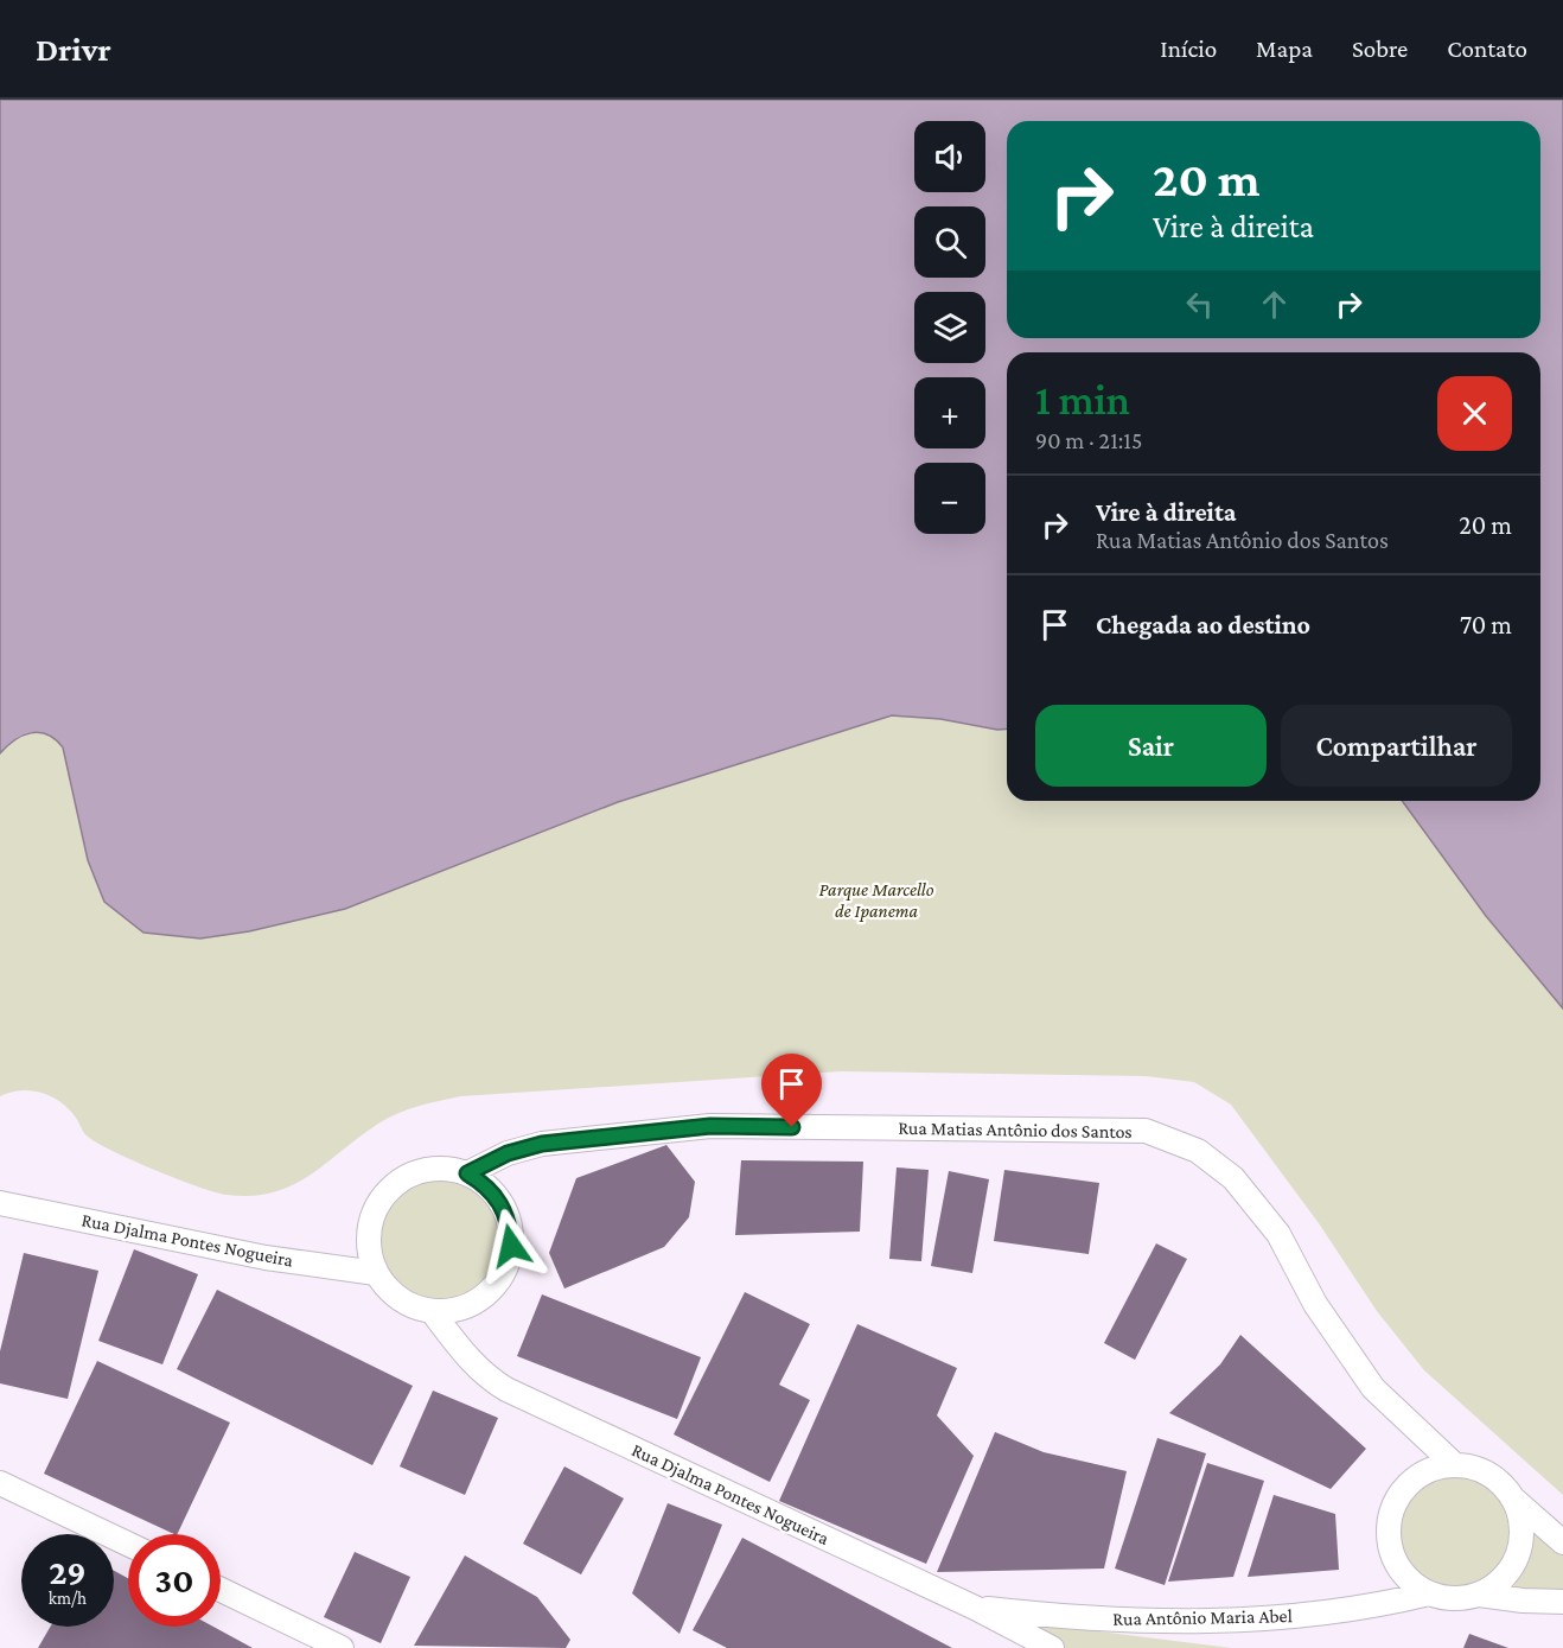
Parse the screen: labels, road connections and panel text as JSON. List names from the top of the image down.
{
  "streets": {
    "street": ["Rua Matias Antônio dos Santos", "Rua Djalma Pontes Nogueira", "Rua Antônio Maria Abel"]
  },
  "crossings": [
    ["Rua Matias Antônio dos Santos", "Rua Djalma Pontes Nogueira"],
    ["Rua Matias Antônio dos Santos", "Rua Antônio Maria Abel"],
    ["Rua Djalma Pontes Nogueira", "Rua Antônio Maria Abel"]
  ],
  "parks": ["Parque Marcello de Ipanema"],
  "page": {
    "header": "Drivr",
    "nav": [
      "Início",
      "Mapa",
      "Sobre",
      "Contato"
    ],
    "map_buttons": ["+", "−"],
    "turn": ["20 m", "Vire à direita"],
    "heading": ["1 min", "90 m · 21:15"],
    "list": [
      {
        "name": "Vire à direita",
        "note": "Rua Matias Antônio dos Santos",
        "value": "20 m"
      },
      {
        "name": "Chegada ao destino",
        "value": "70 m"
      }
    ],
    "buttons": ["Sair", "Compartilhar"],
    "speed": "29 km/h",
    "limit": "30"
  }
}
